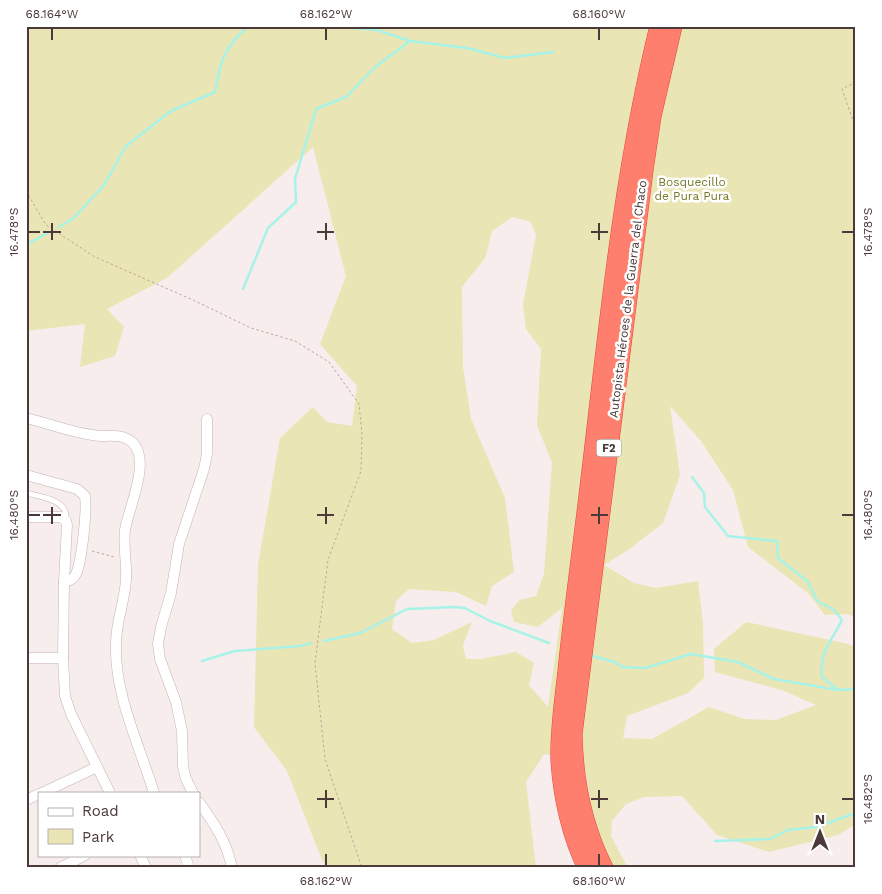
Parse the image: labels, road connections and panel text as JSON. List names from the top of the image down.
{
  "streets": {
    "highway": ["Autopista Héroes de la Guerra del Chaco", "F2"]
  },
  "parks": ["Bosquecillo de Pura Pura"],
  "legend": ["Road", "Park"],
  "north": "top",
  "coordinates": [
    "68.164°W",
    "68.162°W",
    "68.160°W",
    "16.478°S",
    "16.480°S",
    "16.482°S"
  ]
}
